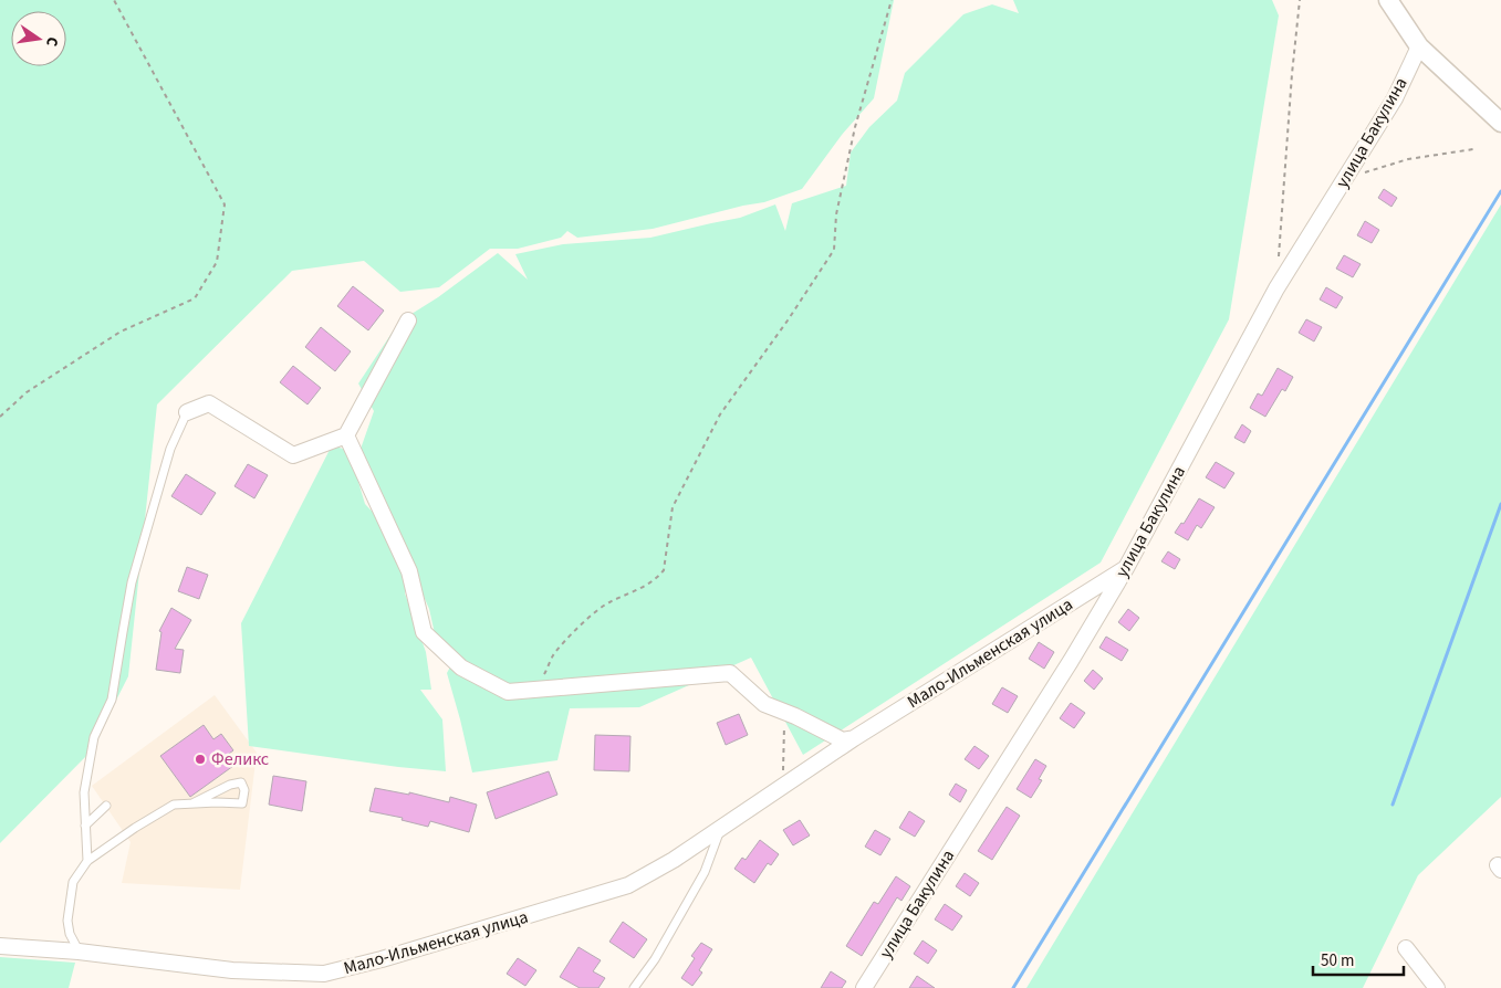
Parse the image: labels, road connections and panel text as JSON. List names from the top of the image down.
{
  "streets": {
    "street": ["улица Бакулина", "Мало-Ильменская улица"]
  },
  "crossings": [
    ["улица Бакулина", "Мало-Ильменская улица"]
  ],
  "places": ["Феликс"],
  "scale_bar": "50 m",
  "north": "right"
}
